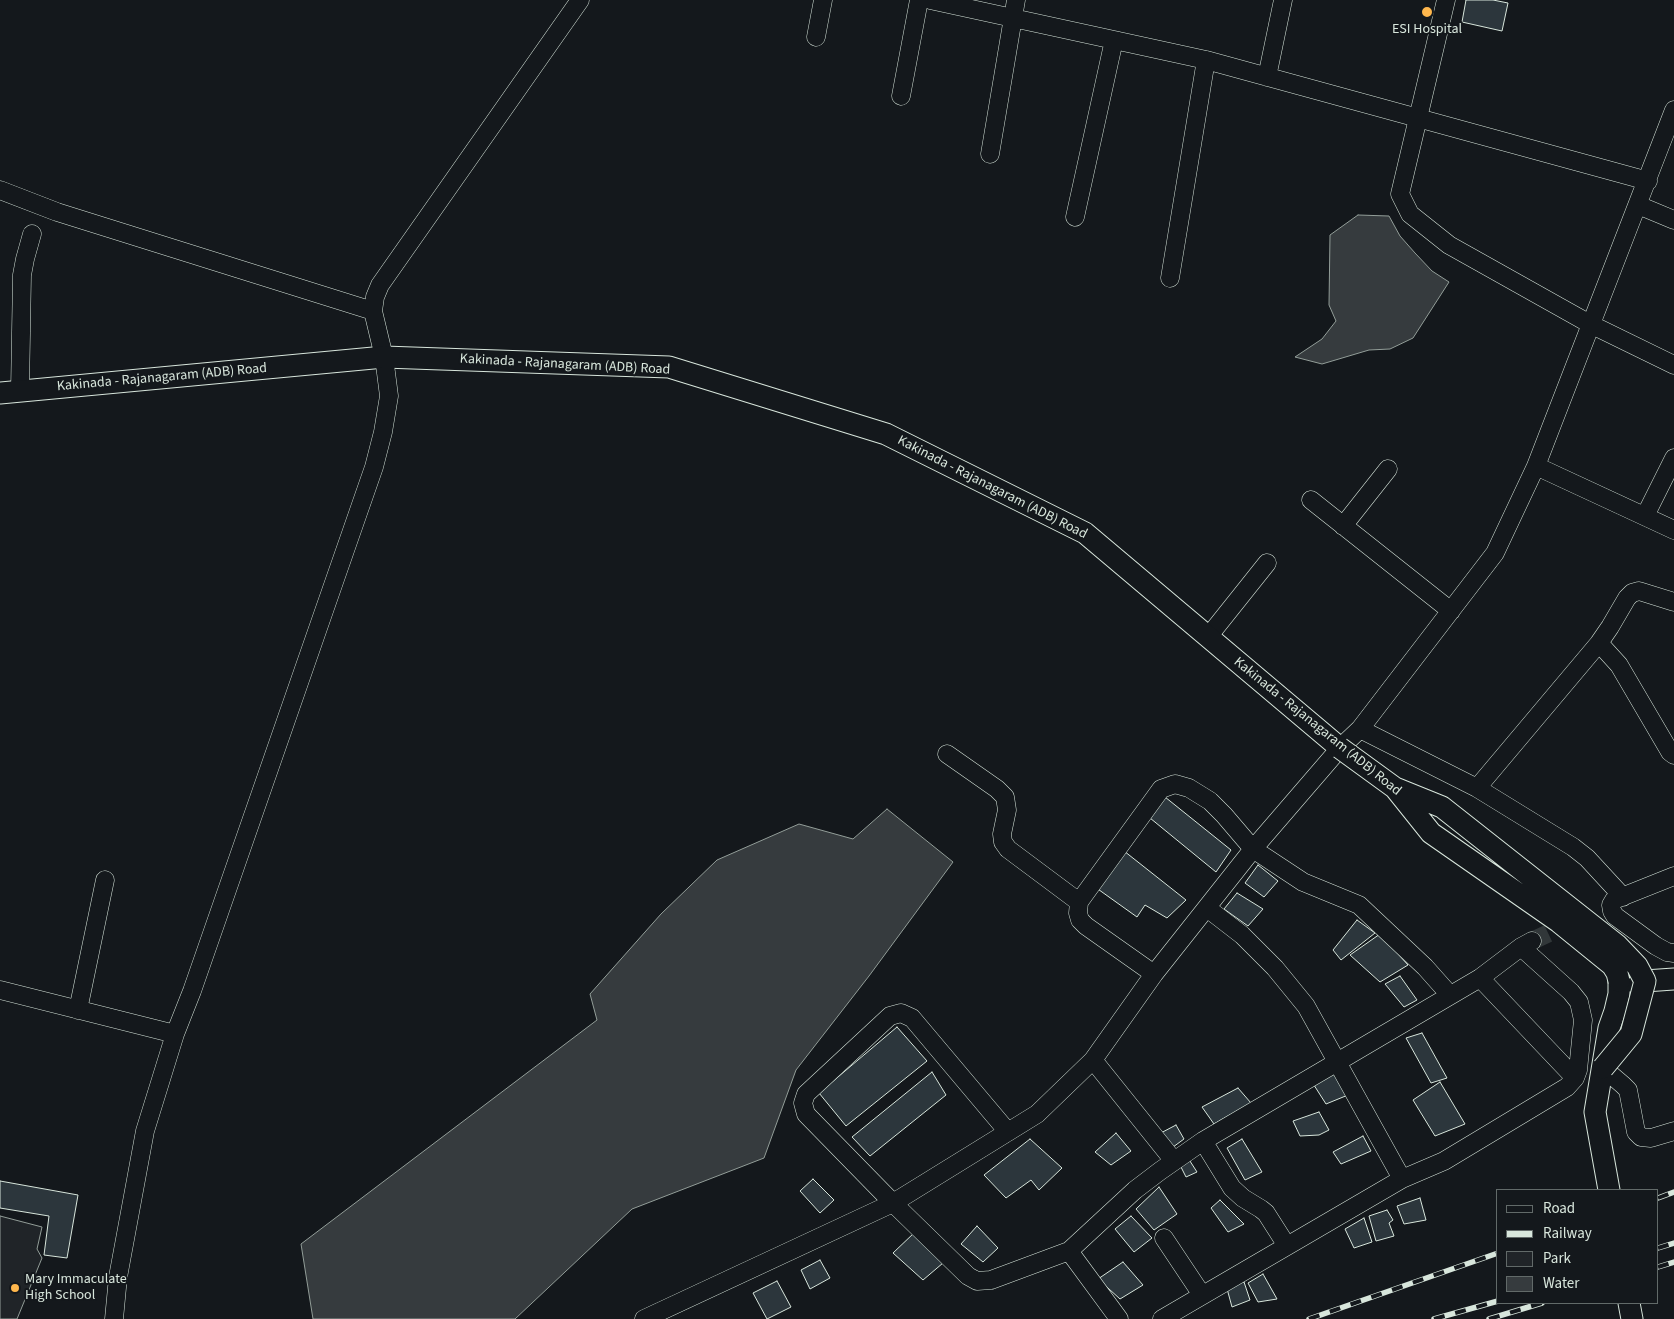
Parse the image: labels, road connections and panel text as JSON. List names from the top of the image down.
{
  "streets": {
    "main road": ["Kakinada - Rajanagaram (ADB) Road"]
  },
  "places": ["ESI Hospital", "Mary Immaculate High School"],
  "legend": [
    "Road",
    "Railway",
    "Park",
    "Water"
  ]
}
